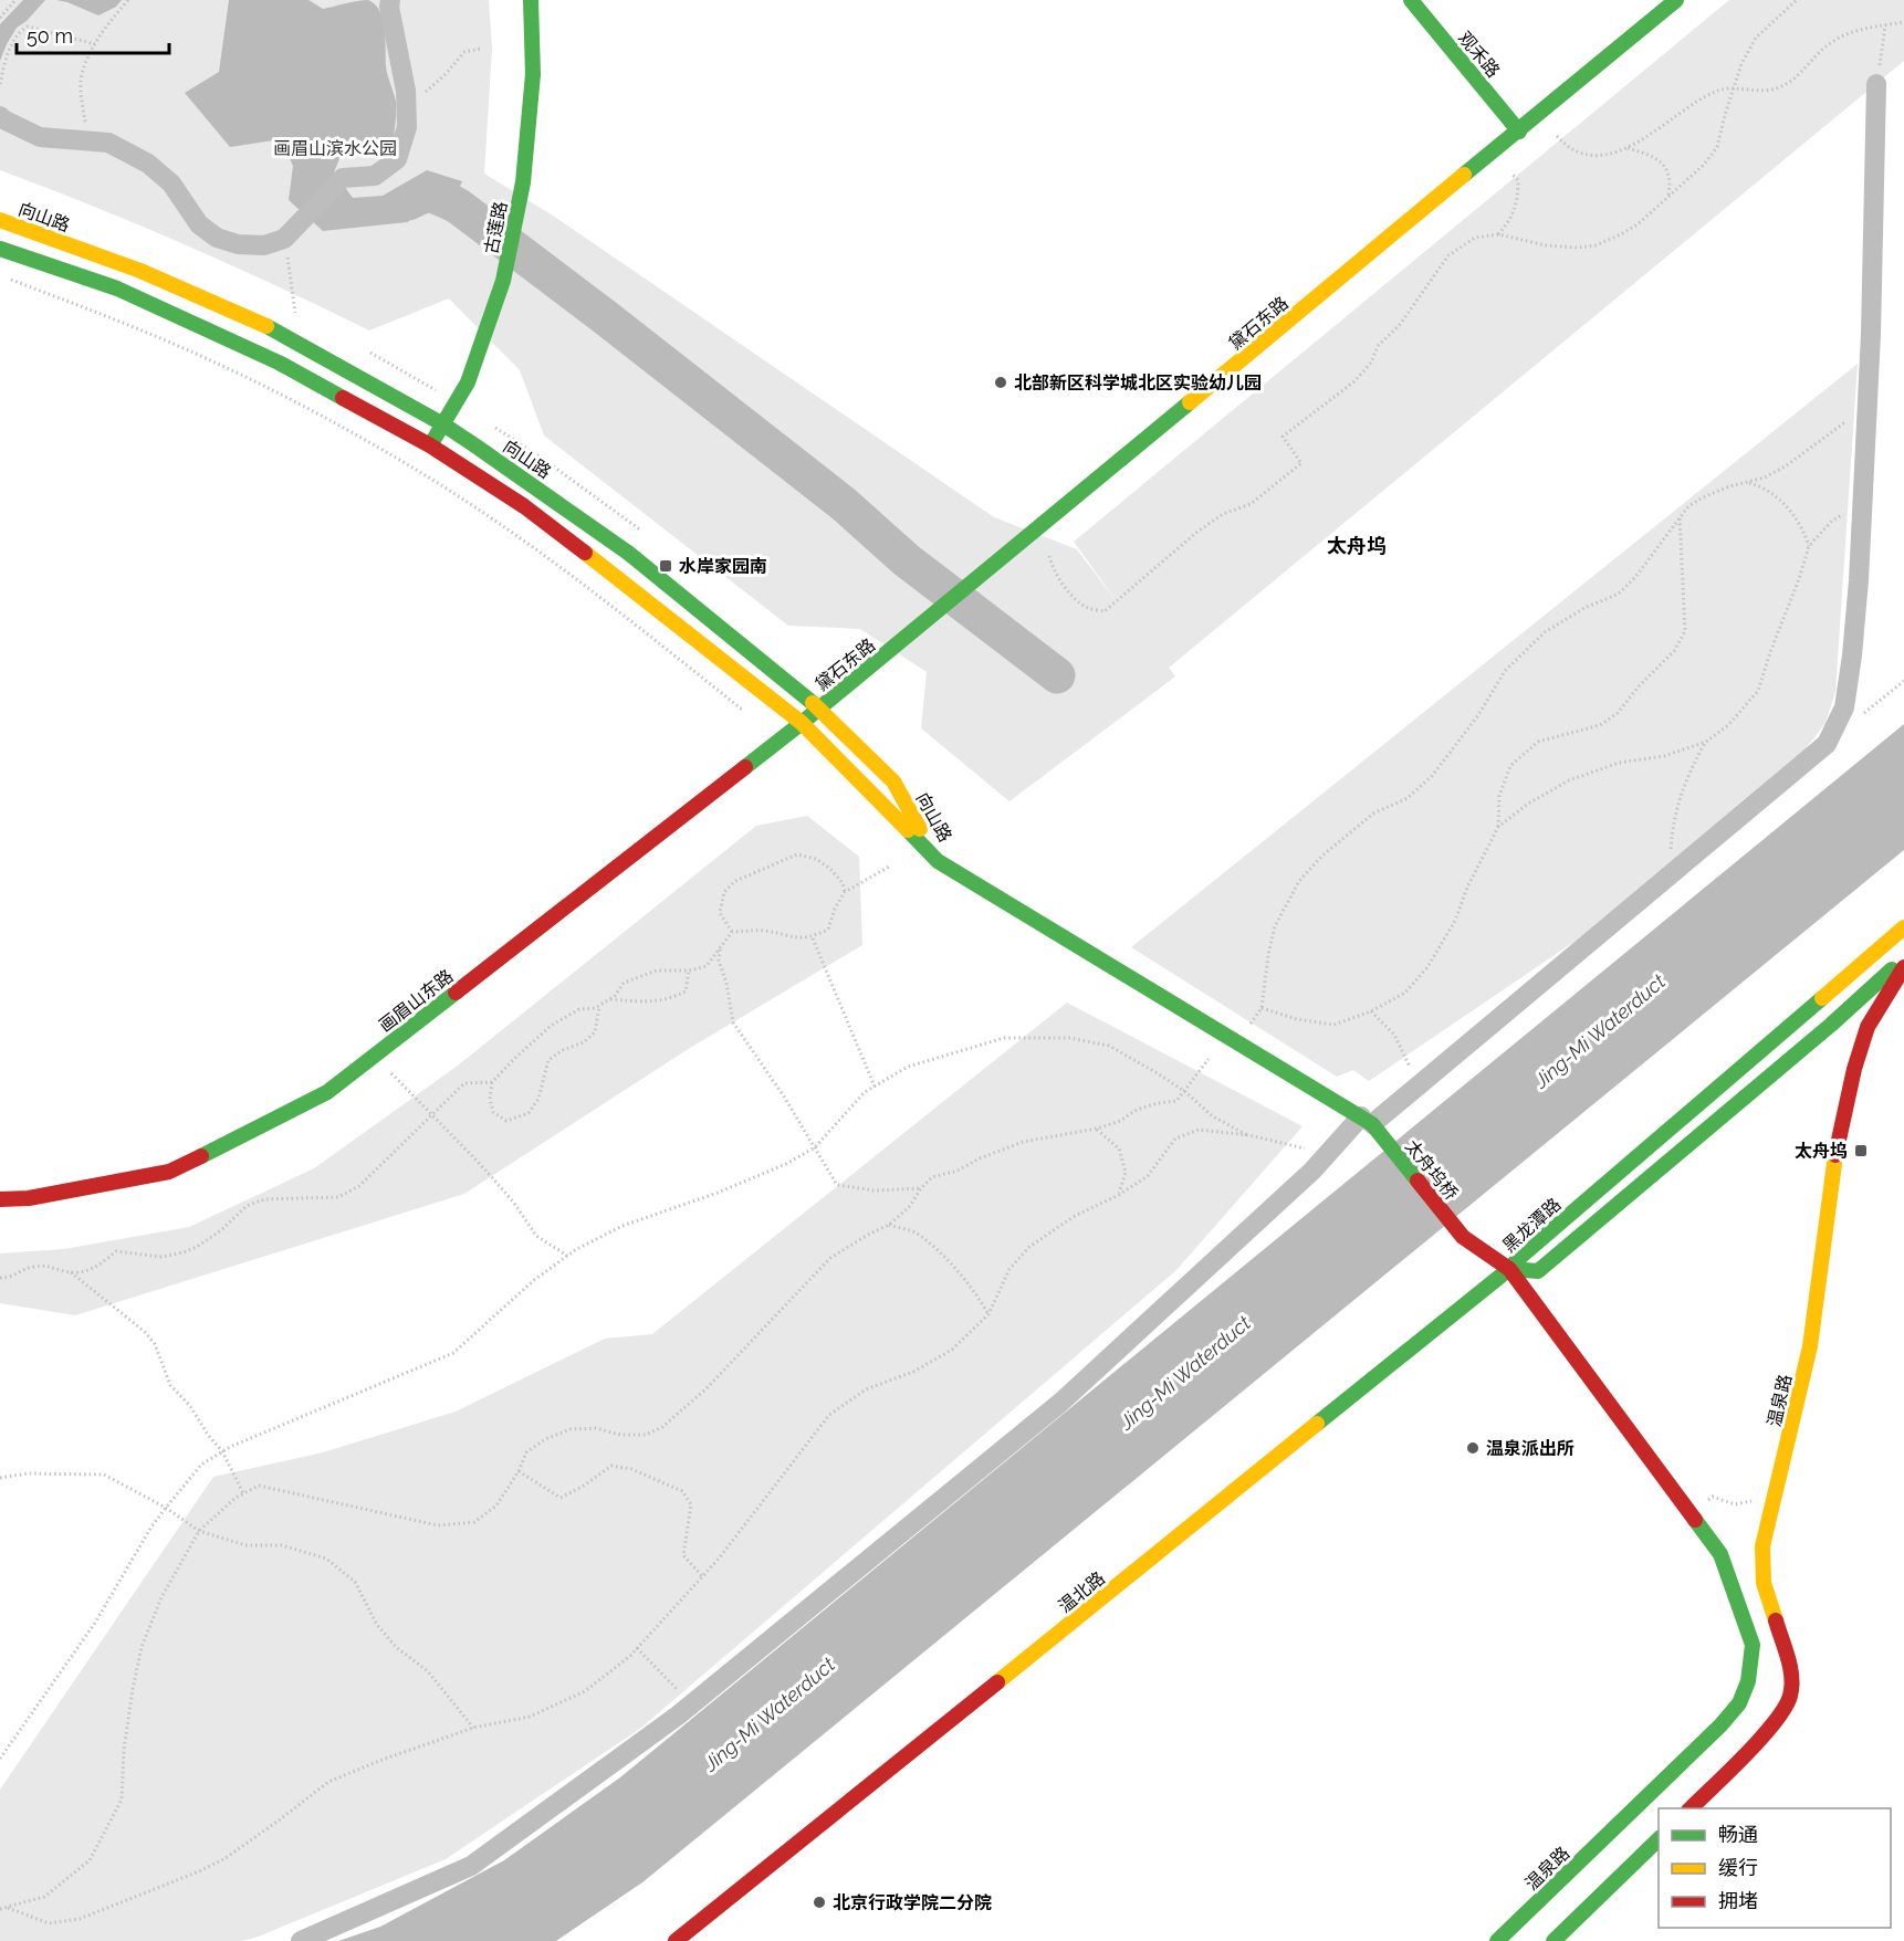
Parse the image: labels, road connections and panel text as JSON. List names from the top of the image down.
{
  "streets": {
    "main road": [
      "观禾路",
      "向山路",
      "古莲路",
      "黛石东路",
      "画眉山东路",
      "太舟坞桥",
      "黑龙潭路",
      "温泉路",
      "温北路"
    ]
  },
  "crossings": [
    ["观禾路", "黛石东路"],
    ["向山路", "古莲路"],
    ["向山路", "黛石东路"],
    ["向山路", "画眉山东路"],
    ["向山路", "太舟坞桥"],
    ["黛石东路", "画眉山东路"],
    ["太舟坞桥", "黑龙潭路"],
    ["太舟坞桥", "温泉路"],
    ["太舟坞桥", "温北路"],
    ["黑龙潭路", "温泉路"],
    ["黑龙潭路", "温北路"],
    ["温泉路", "温北路"]
  ],
  "districts": ["太舟坞"],
  "water": ["Jing-Mi Waterduct"],
  "parks": ["画眉山滨水公园"],
  "places": {
    "other": ["北部新区科学城北区实验幼儿园", "温泉派出所", "北京行政学院二分院"],
    "transit": ["水岸家园南", "太舟坞"]
  },
  "legend": ["畅通", "缓行", "拥堵"],
  "scale_bar": "50 m"
}
